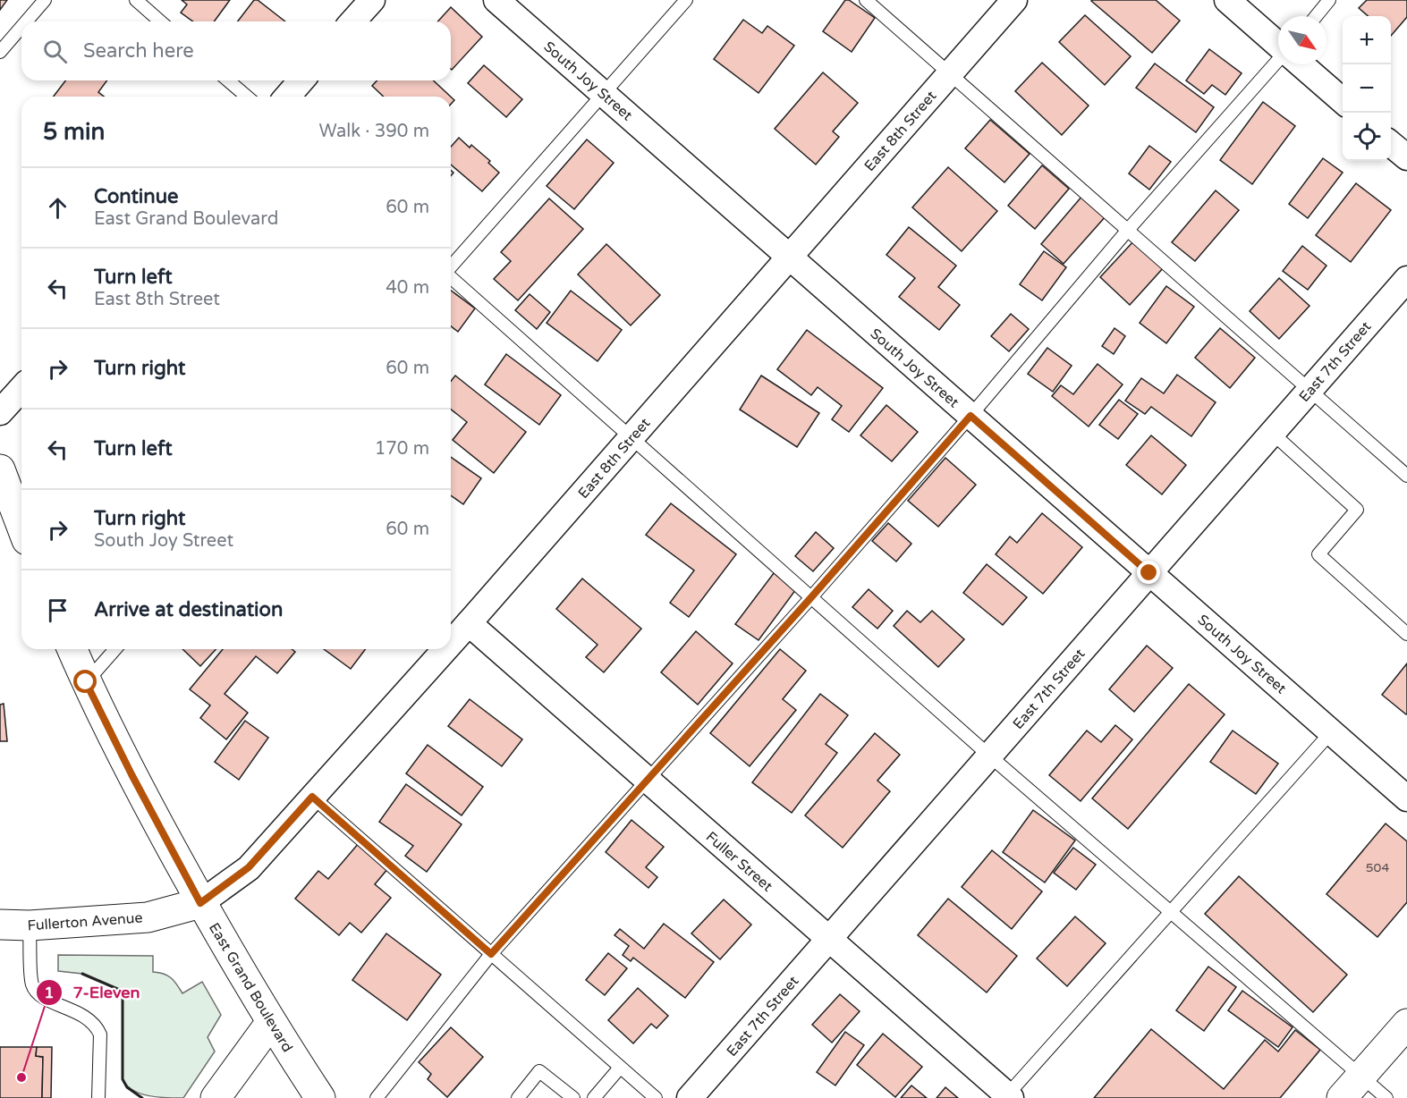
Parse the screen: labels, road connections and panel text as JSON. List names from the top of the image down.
{
  "streets": {
    "main road": ["Fullerton Avenue", "East Grand Boulevard"],
    "street": [
      "South Joy Street",
      "East 8th Street",
      "East 7th Street",
      "Fuller Street"
    ]
  },
  "crossings": [
    ["South Joy Street", "East 8th Street"],
    ["South Joy Street", "East 7th Street"],
    ["East 8th Street", "Fuller Street"],
    ["East 8th Street", "Fullerton Avenue"],
    ["East 8th Street", "East Grand Boulevard"],
    ["East 7th Street", "Fuller Street"],
    ["Fullerton Avenue", "East Grand Boulevard"]
  ],
  "places": ["7-Eleven"],
  "house_numbers": ["504"],
  "north": "bottom right",
  "page": {
    "map_buttons": ["+", "−"],
    "search": "Search here",
    "heading": ["5 min", "Walk · 390 m"],
    "list": [
      ["Continue", "East Grand Boulevard", "60 m"],
      ["Turn left", "East 8th Street", "40 m"],
      ["Turn right", "60 m"],
      ["Turn left", "170 m"],
      ["Turn right", "South Joy Street", "60 m"],
      "Arrive at destination"
    ]
  }
}
